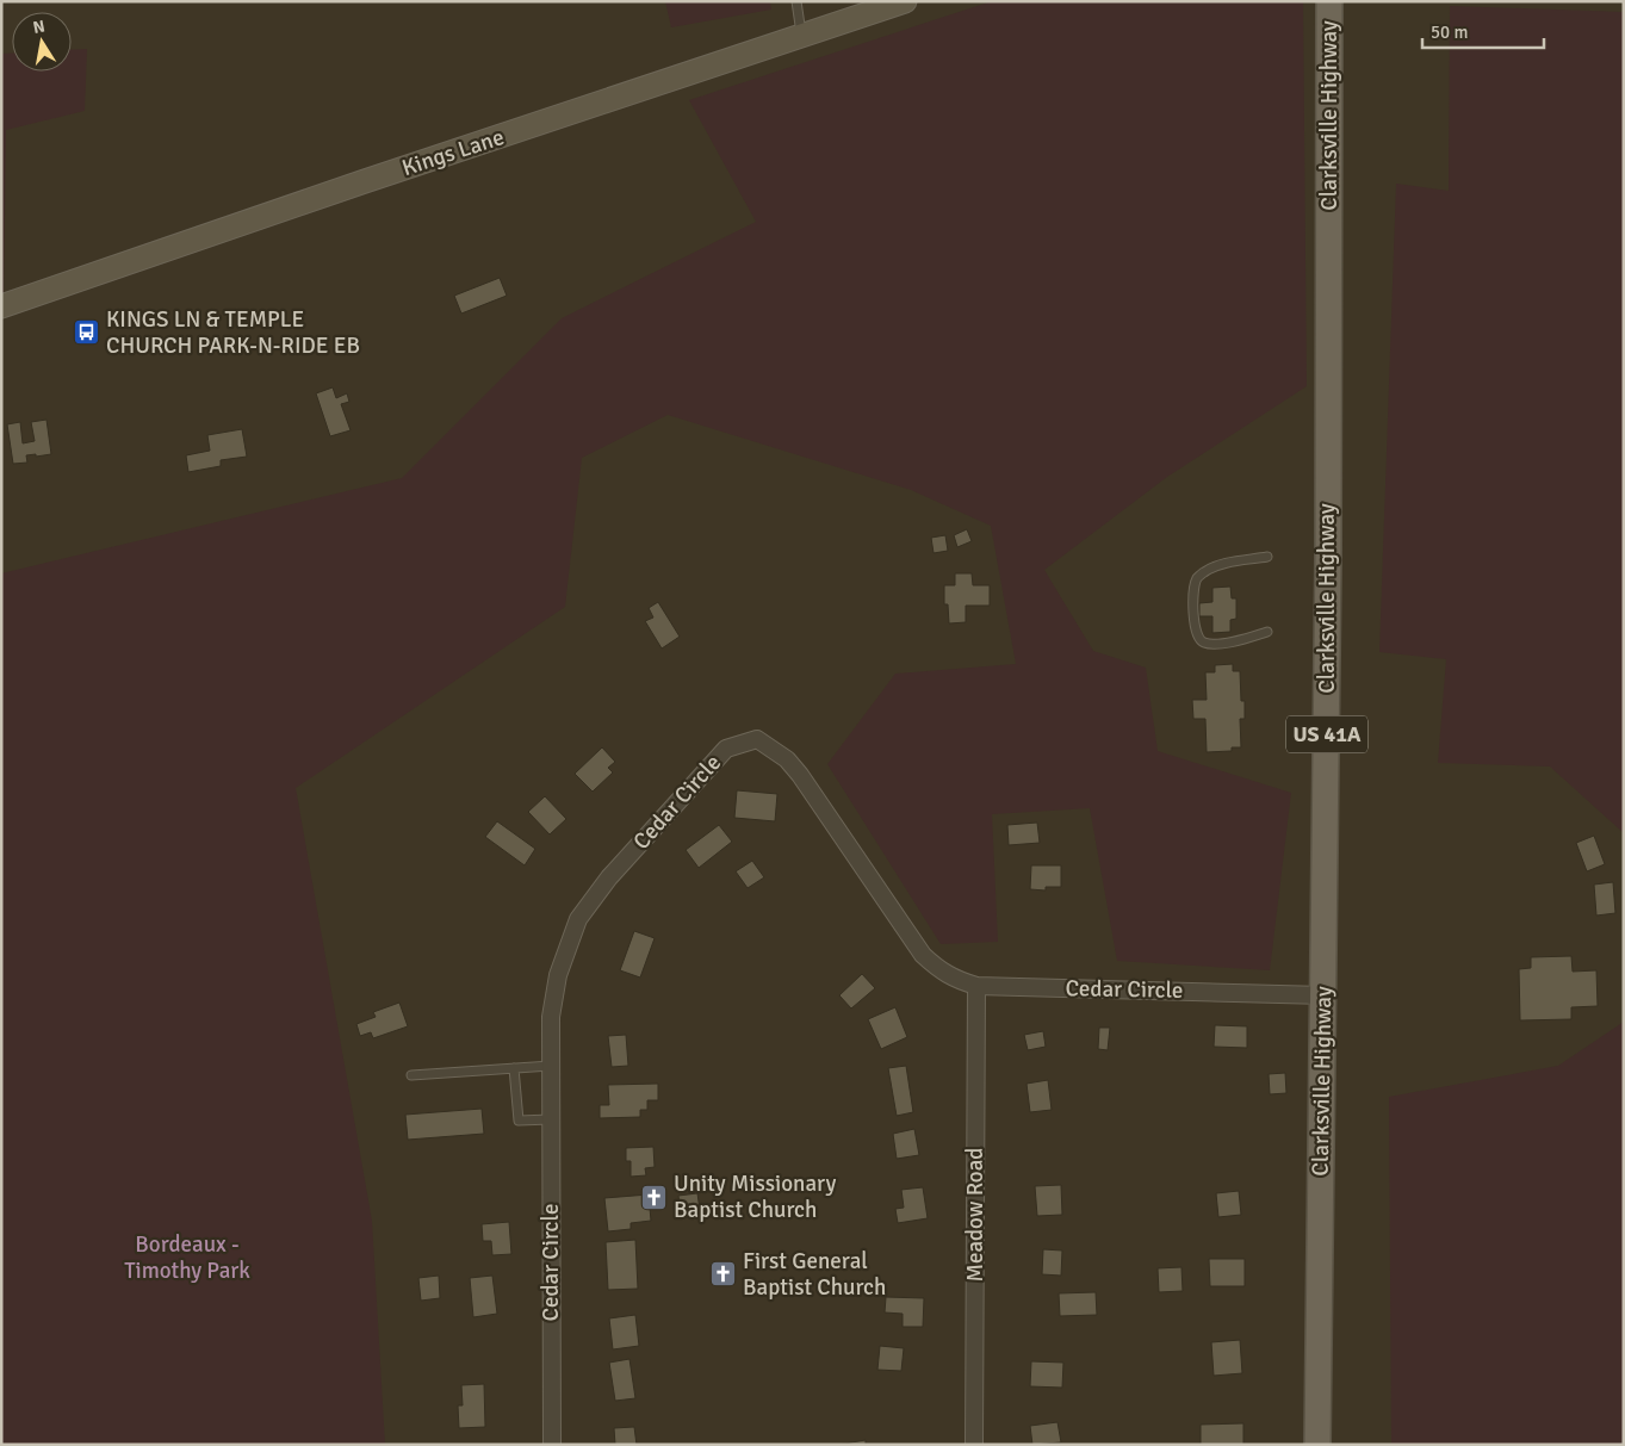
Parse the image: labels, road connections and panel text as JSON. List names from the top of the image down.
{
  "streets": {
    "main road": ["Clarksville Highway", "US 41A"],
    "street": ["Kings Lane", "Cedar Circle", "Meadow Road"]
  },
  "crossings": [
    ["Clarksville Highway", "Cedar Circle"],
    ["Cedar Circle", "Meadow Road"]
  ],
  "parks": ["Bordeaux - Timothy Park"],
  "places": {
    "bus stop": ["KINGS LN & TEMPLE CHURCH PARK-N-RIDE EB"],
    "church": ["Unity Missionary Baptist Church", "First General Baptist Church"]
  },
  "scale_bar": "50 m",
  "north": "top"
}
